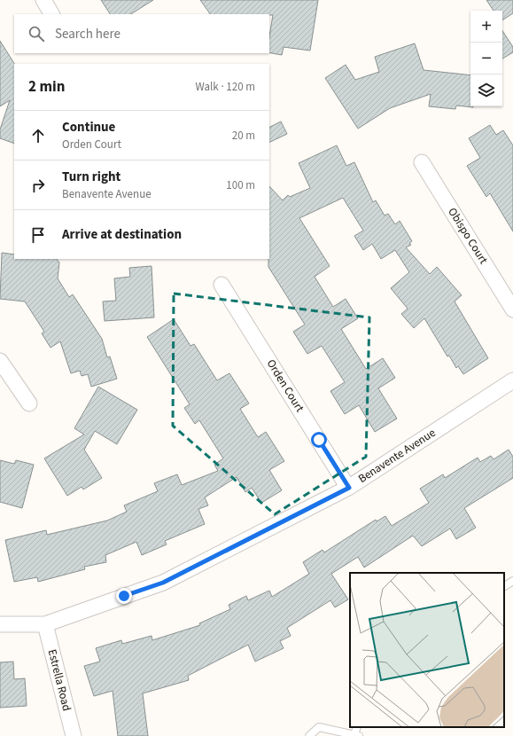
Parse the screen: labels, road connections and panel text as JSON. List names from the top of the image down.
{
  "streets": {
    "street": [
      "Obispo Court",
      "Orden Court",
      "Benavente Avenue",
      "Estrella Road"
    ]
  },
  "crossings": [
    ["Orden Court", "Benavente Avenue"],
    ["Benavente Avenue", "Estrella Road"]
  ],
  "page": {
    "map_buttons": ["+", "−"],
    "search": "Search here",
    "heading": ["2 min", "Walk · 120 m"],
    "list": [
      ["Continue", "Orden Court", "20 m"],
      ["Turn right", "Benavente Avenue", "100 m"],
      "Arrive at destination"
    ]
  }
}
